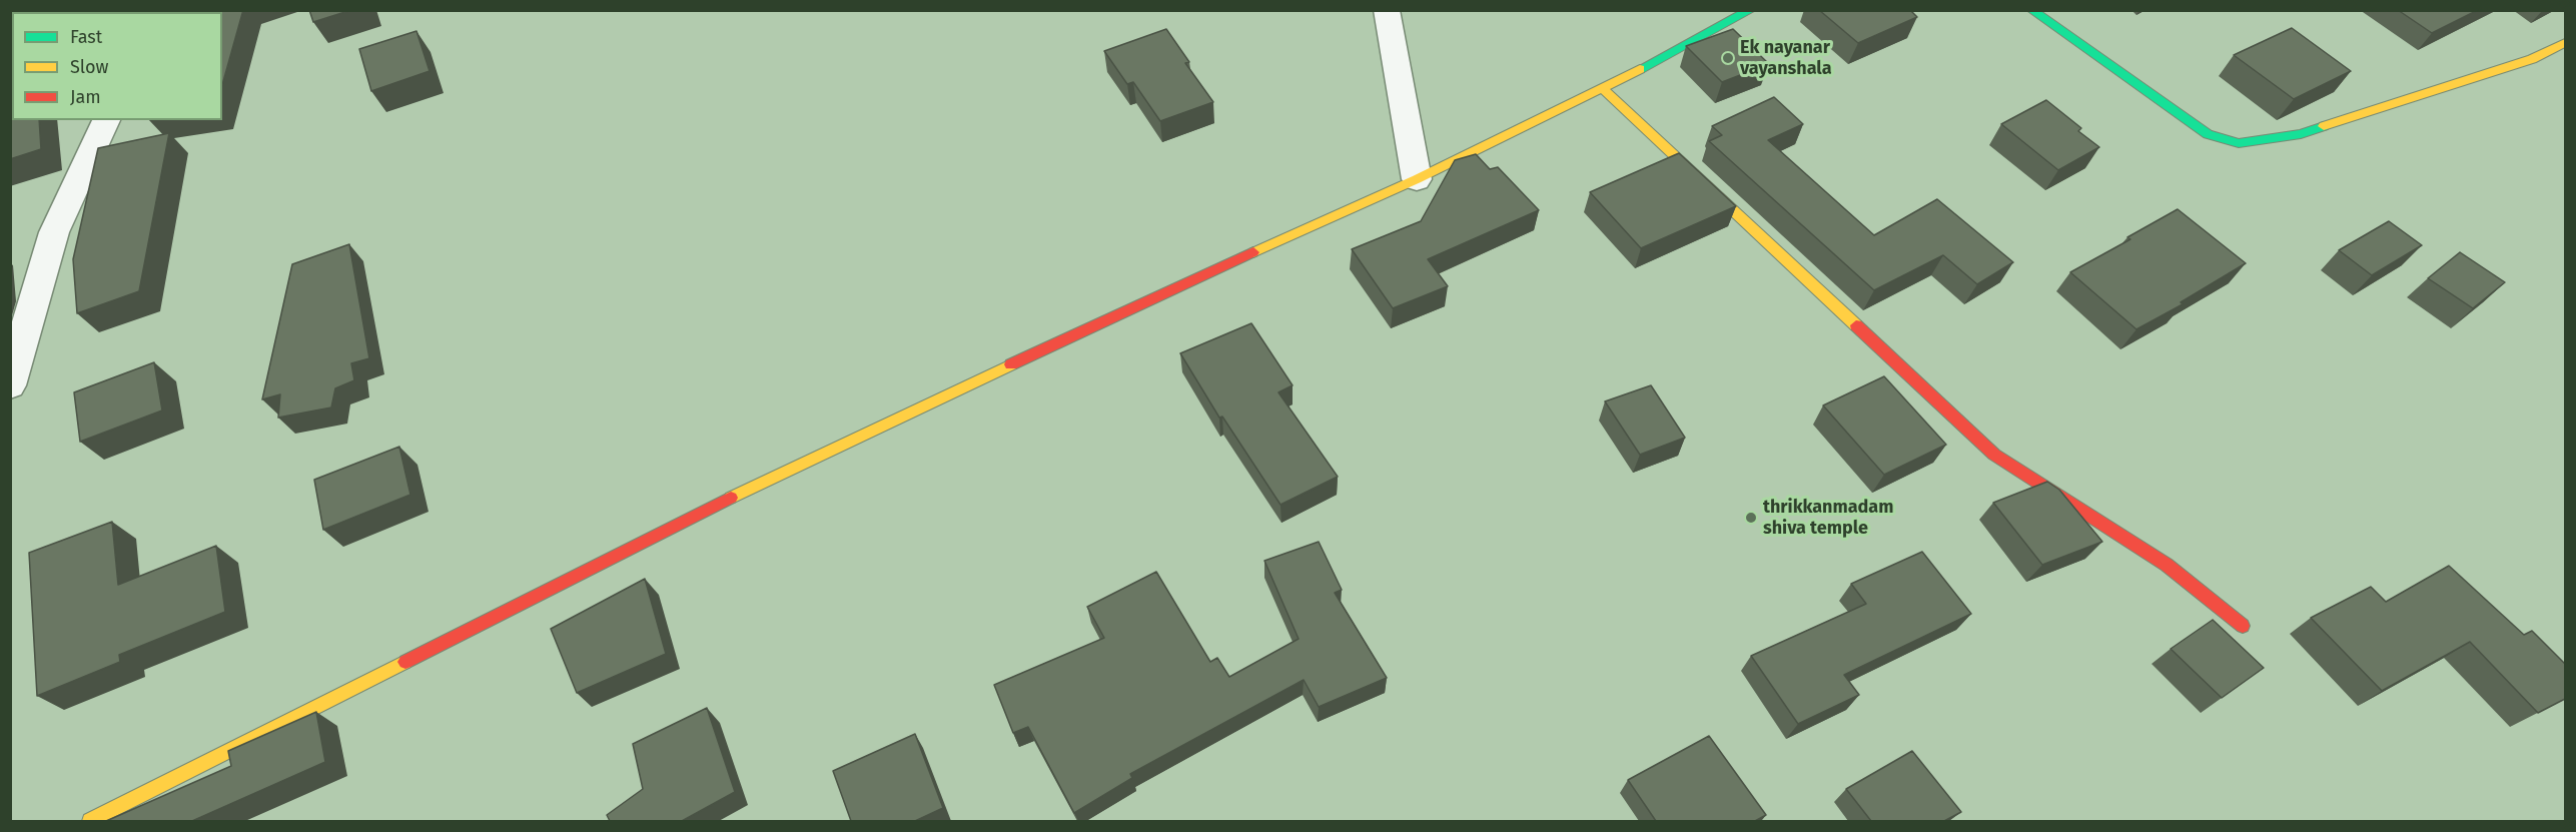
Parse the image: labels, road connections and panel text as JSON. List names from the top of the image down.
{
  "places": ["Ek nayanar vayanshala", "thrikkanmadam shiva temple"],
  "legend": ["Fast", "Slow", "Jam"]
}
